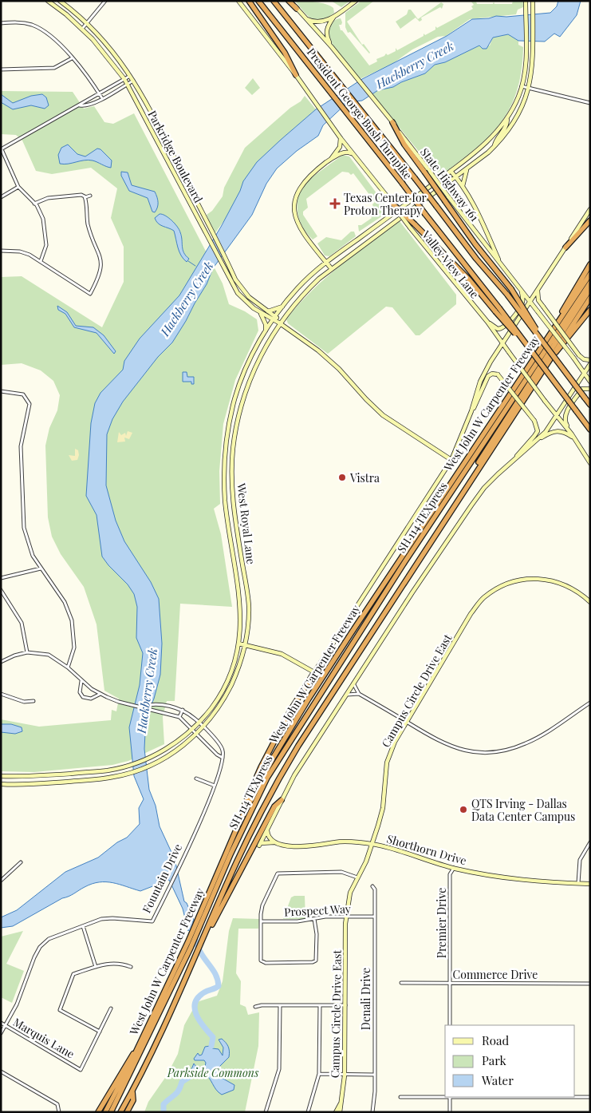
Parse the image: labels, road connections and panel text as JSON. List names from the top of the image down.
{
  "streets": {
    "highway": ["President George Bush Turnpike", "West John W Carpenter Freeway", "SH 114 TEXpress"],
    "main road": [
      "Parkridge Boulevard",
      "State Highway 161",
      "Valley View Lane",
      "West Royal Lane",
      "Campus Circle Drive East",
      "Shorthorn Drive"
    ],
    "street": [
      "Fountain Drive",
      "Prospect Way",
      "Premier Drive",
      "Commerce Drive",
      "Denali Drive",
      "Marquis Lane"
    ]
  },
  "crossings": [
    ["Parkridge Boulevard", "West John W Carpenter Freeway"],
    ["Parkridge Boulevard", "West Royal Lane"],
    ["State Highway 161", "West John W Carpenter Freeway"],
    ["Valley View Lane", "West John W Carpenter Freeway"],
    ["Campus Circle Drive East", "Shorthorn Drive"],
    ["Campus Circle Drive East", "Prospect Way"],
    ["Shorthorn Drive", "Premier Drive"],
    ["Fountain Drive", "Marquis Lane"],
    ["Prospect Way", "Denali Drive"],
    ["Premier Drive", "Commerce Drive"]
  ],
  "water": ["Hackberry Creek"],
  "parks": ["Parkside Commons"],
  "places": {
    "health": ["Texas Center for Proton Therapy"],
    "other": ["Vistra", "QTS Irving - Dallas Data Center Campus"]
  },
  "legend": ["Road", "Park", "Water"]
}
